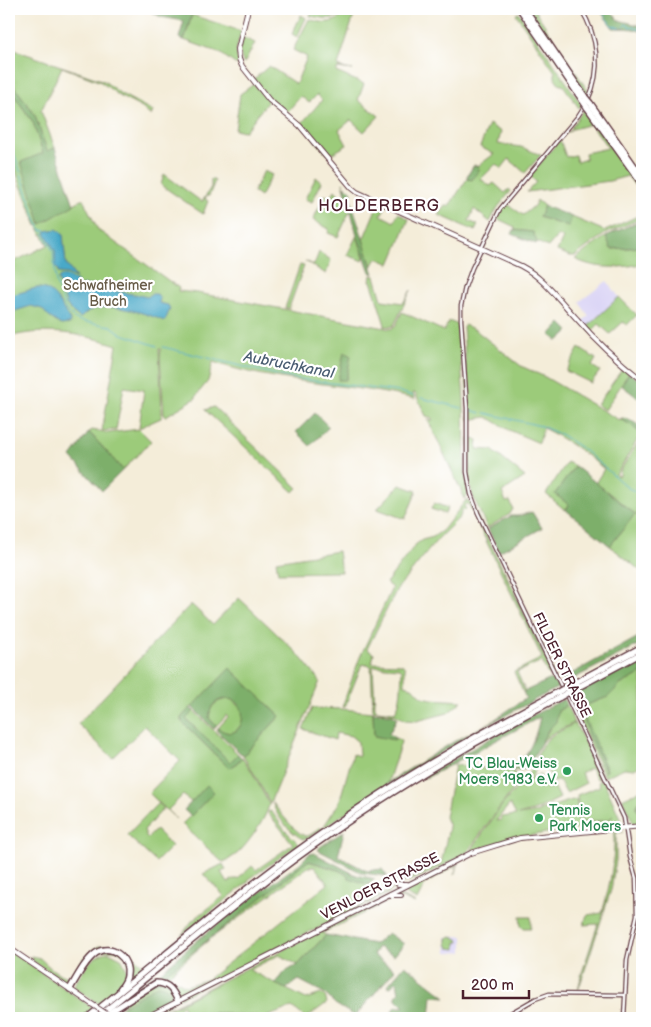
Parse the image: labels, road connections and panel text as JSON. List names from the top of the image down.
{
  "streets": {
    "main road": ["VENLOER STRASSE"],
    "street": ["FILDER STRASSE"]
  },
  "crossings": [
    ["FILDER STRASSE", "VENLOER STRASSE"]
  ],
  "districts": ["HOLDERBERG"],
  "water": ["Aubruchkanal"],
  "parks": ["Schwafheimer Bruch"],
  "places": ["TC Blau-Weiss Moers 1983 e.V.", "Tennis Park Moers"],
  "scale_bar": "200 m"
}
